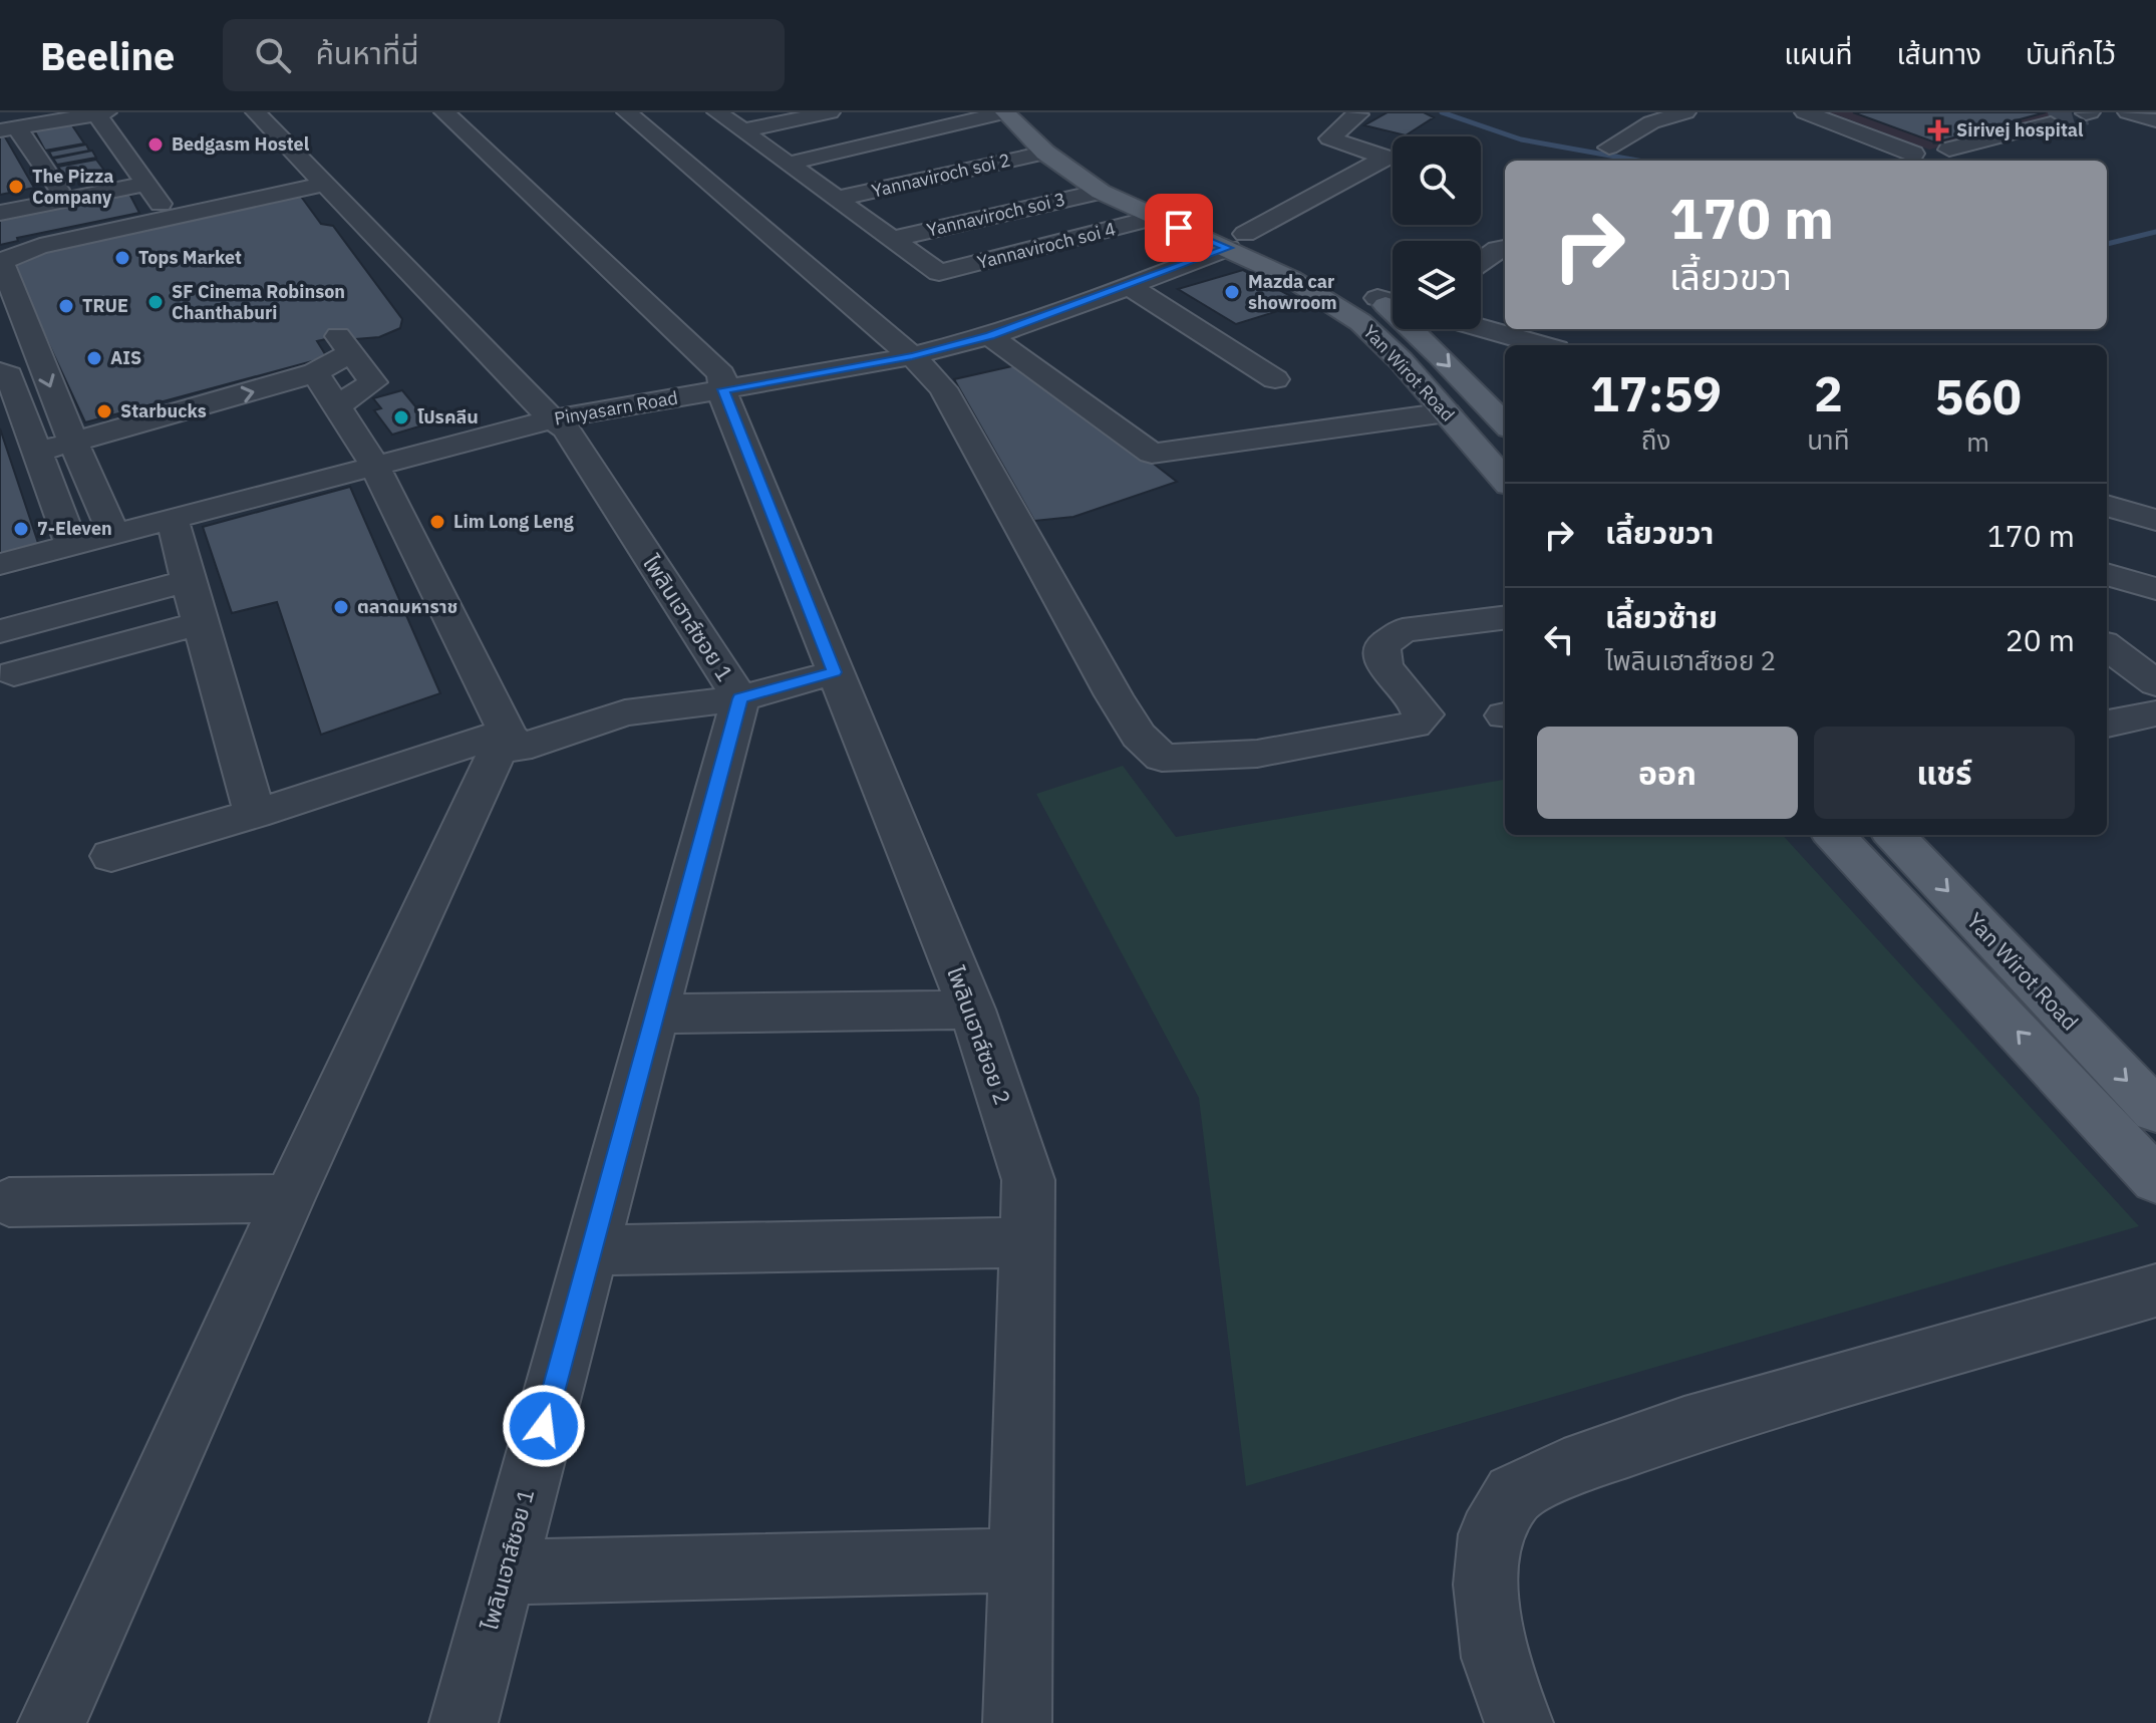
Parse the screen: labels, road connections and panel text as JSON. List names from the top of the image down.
{
  "streets": {
    "main road": ["Yan Wirot Road"],
    "street": [
      "Yannaviroch soi 2",
      "Yannaviroch soi 3",
      "Yannaviroch soi 4",
      "Pinyasarn Road",
      "ไพลินเฮาส์ซอย 1",
      "ไพลินเฮาส์ซอย 2"
    ]
  },
  "crossings": [
    ["Yannaviroch soi 2", "Yan Wirot Road"],
    ["Yannaviroch soi 3", "Yannaviroch soi 4"],
    ["Yannaviroch soi 3", "Yan Wirot Road"],
    ["Yannaviroch soi 4", "Yan Wirot Road"],
    ["Yan Wirot Road", "Pinyasarn Road"],
    ["Pinyasarn Road", "ไพลินเฮาส์ซอย 1"],
    ["Pinyasarn Road", "ไพลินเฮาส์ซอย 2"]
  ],
  "places": {
    "health": ["Sirivej hospital"],
    "other": [
      "Bedgasm Hostel",
      "The Pizza Company",
      "Tops Market",
      "Mazda car showroom",
      "SF Cinema Robinson Chanthaburi",
      "TRUE",
      "AIS",
      "Starbucks",
      "โปรคลีน",
      "Lim Long Leng",
      "7-Eleven",
      "ตลาดมหาราช"
    ]
  },
  "page": {
    "header": "Beeline",
    "search": "ค้นหาที่นี่",
    "nav": ["แผนที่", "เส้นทาง", "บันทึกไว้"],
    "turn": ["170 m", "เลี้ยวขวา"],
    "eta": [
      "17:59",
      "ถึง",
      "2",
      "นาที",
      "560",
      "m"
    ],
    "list": [
      {
        "name": "เลี้ยวขวา",
        "value": "170 m"
      },
      {
        "name": "เลี้ยวซ้าย",
        "note": "ไพลินเฮาส์ซอย 2",
        "value": "20 m"
      }
    ],
    "buttons": ["ออก", "แชร์"]
  }
}
